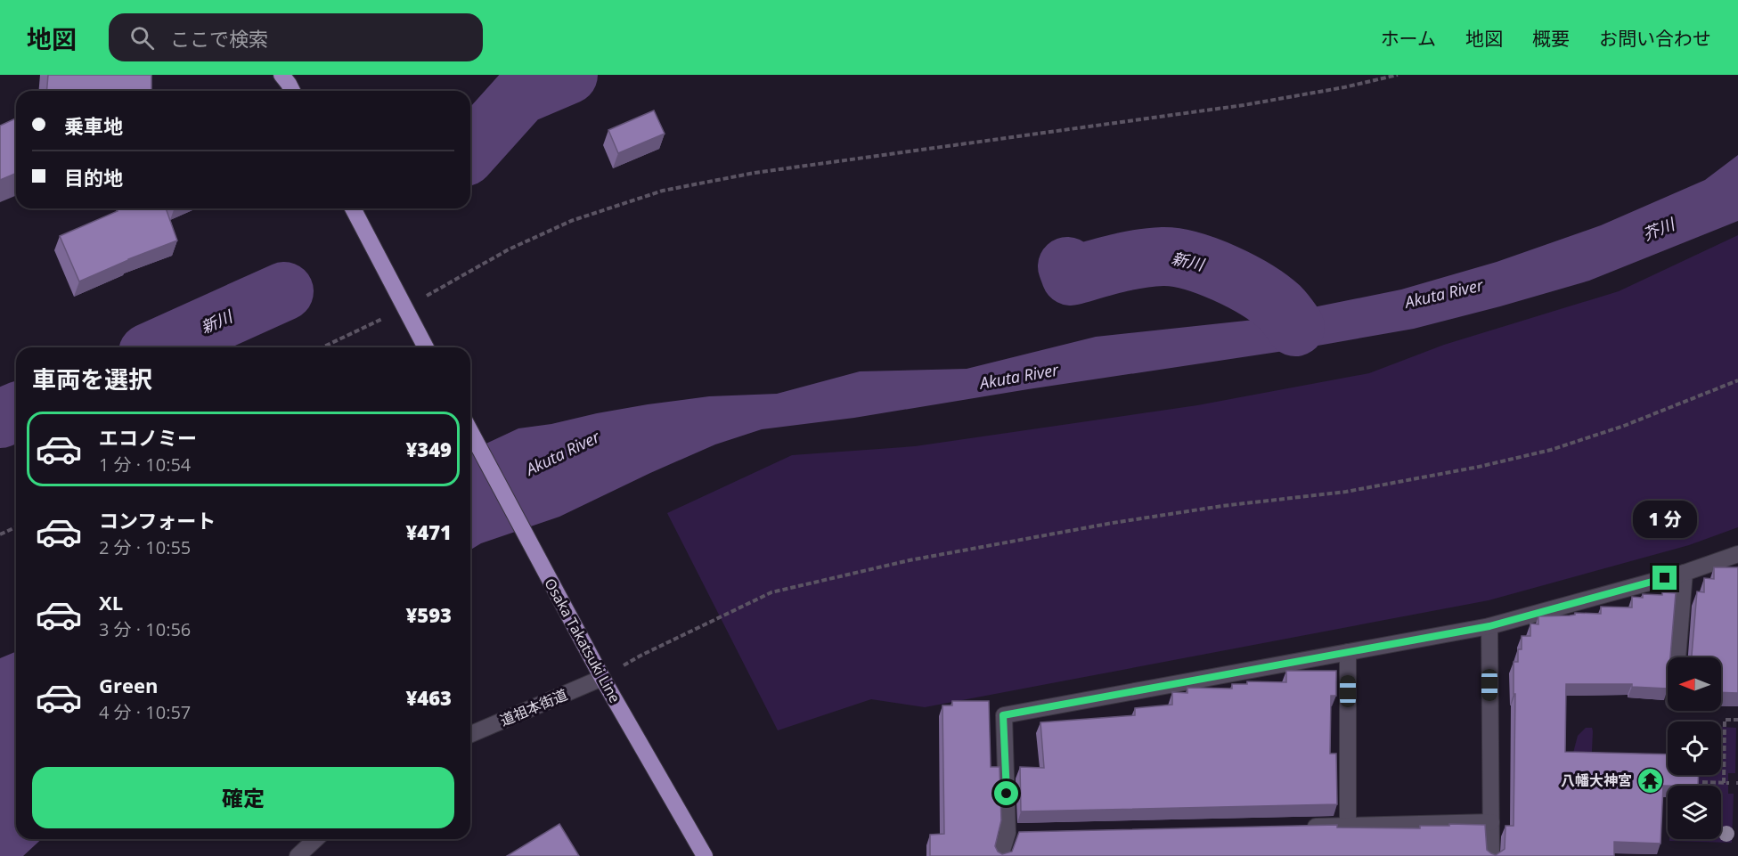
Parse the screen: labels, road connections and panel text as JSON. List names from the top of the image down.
{
  "streets": {
    "main road": ["Osaka Takatsuki Line"],
    "street": ["道祖本街道"]
  },
  "crossings": [
    ["Osaka Takatsuki Line", "道祖本街道"]
  ],
  "water": ["芥川", "新川", "Akuta River"],
  "places": {
    "temple": ["八幡大神宮"]
  },
  "north": "left",
  "page": {
    "header": "地図",
    "search": "ここで検索",
    "nav": [
      "ホーム",
      "地図",
      "概要",
      "お問い合わせ"
    ],
    "banner": ["乗車地", "目的地"],
    "heading": "車両を選択",
    "list": [
      {
        "name": "エコノミー",
        "note": "1 分 · 10:54",
        "value": "¥349"
      },
      {
        "name": "コンフォート",
        "note": "2 分 · 10:55",
        "value": "¥471"
      },
      {
        "name": "XL",
        "note": "3 分 · 10:56",
        "value": "¥593"
      },
      {
        "name": "Green",
        "note": "4 分 · 10:57",
        "value": "¥463"
      }
    ],
    "bubble": "1 分",
    "buttons": "確定"
  }
}
